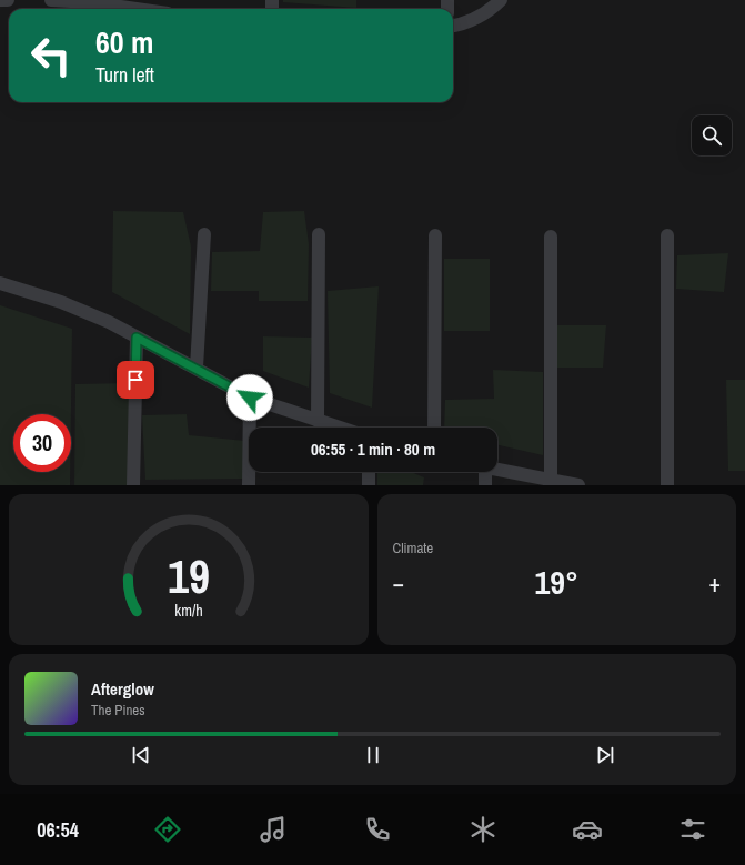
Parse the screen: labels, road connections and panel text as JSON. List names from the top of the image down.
{
  "page": {
    "turn": ["60 m", "Turn left"],
    "limit": "30",
    "trip": "06:55 · 1 min · 80 m",
    "tile": "Climate",
    "heat": ["−", "19°", "+"],
    "song": ["Afterglow", "The Pines"],
    "tabs": "06:54",
    "gauge": ["19", "km/h"]
  }
}
